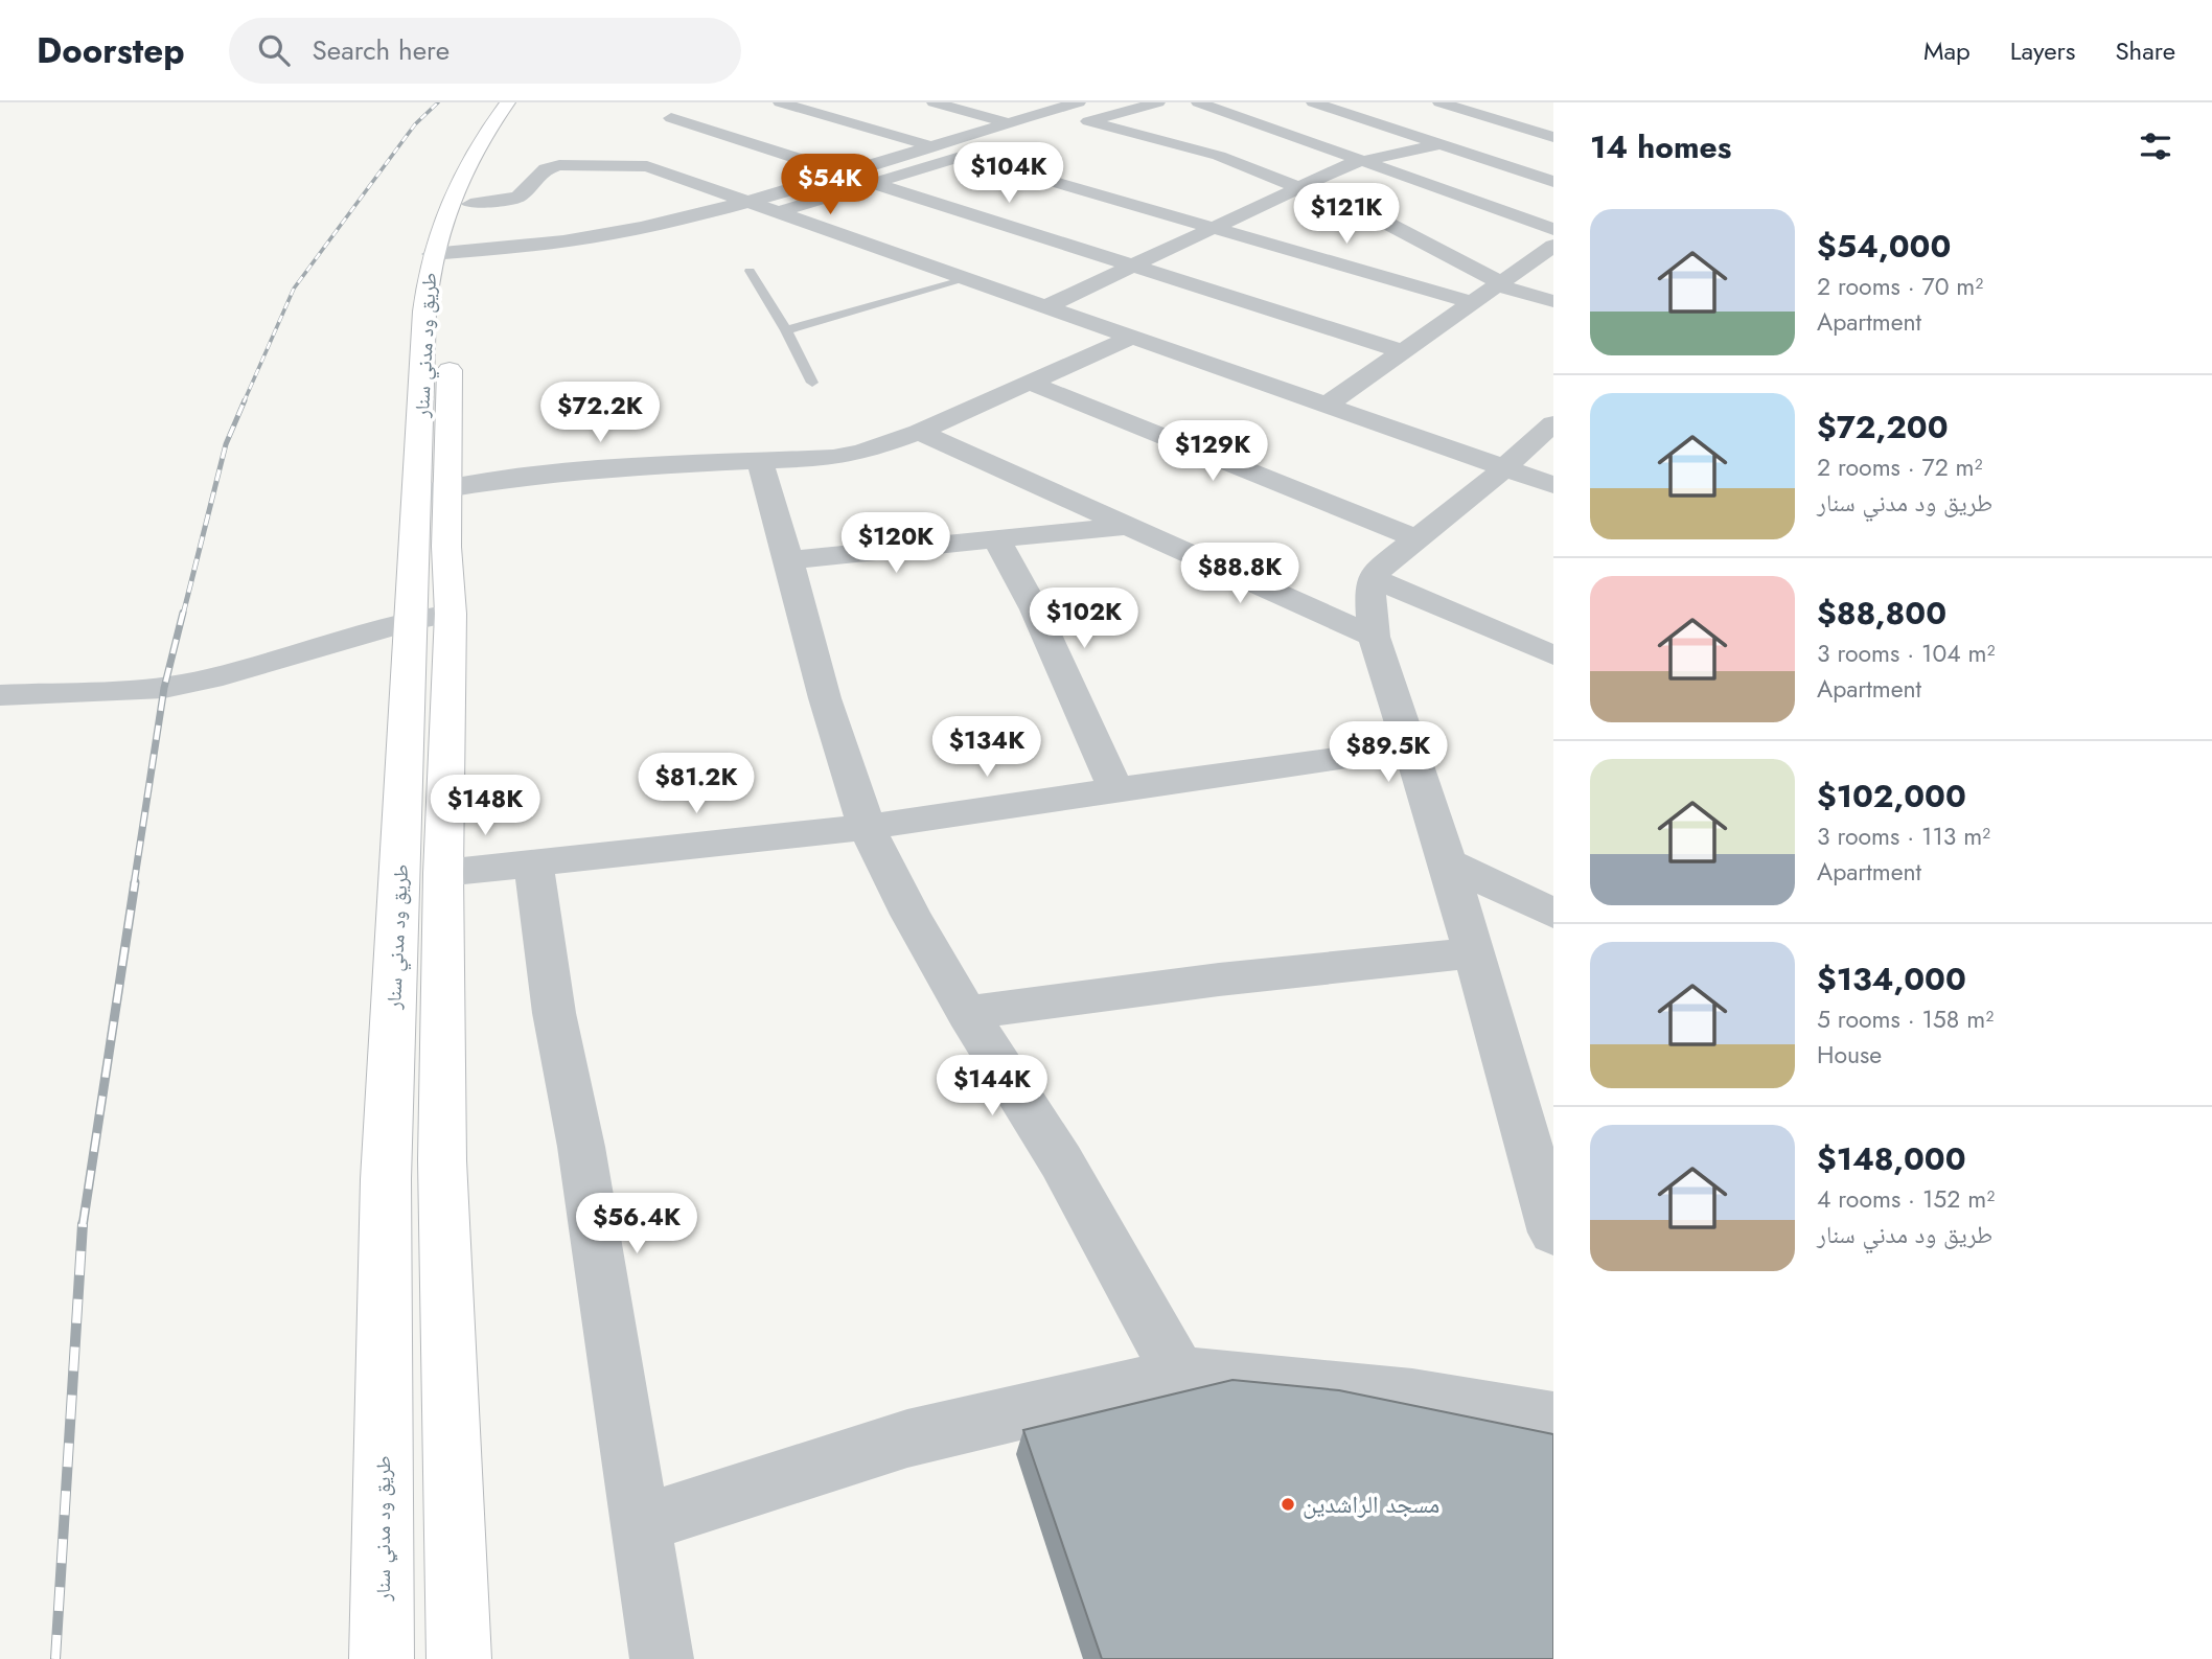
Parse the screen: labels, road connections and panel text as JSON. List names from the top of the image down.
{
  "streets": {
    "highway": ["طريق ود مدني سنار"]
  },
  "places": ["مسجد الراشدين"],
  "page": {
    "header": "Doorstep",
    "search": "Search here",
    "nav": ["Map", "Layers", "Share"],
    "heading": "14 homes",
    "price": [
      "$104K",
      "$54K",
      "$121K",
      "$72.2K",
      "$129K",
      "$120K",
      "$88.8K",
      "$102K",
      "$134K",
      "$89.5K",
      "$81.2K",
      "$148K",
      "$144K",
      "$56.4K"
    ],
    "list": [
      {
        "name": "$54,000",
        "note": "2 rooms · 70 m² · Apartment"
      },
      {
        "name": "$72,200",
        "note": "2 rooms · 72 m² · طريق ود مدني سنار"
      },
      {
        "name": "$88,800",
        "note": "3 rooms · 104 m² · Apartment"
      },
      {
        "name": "$102,000",
        "note": "3 rooms · 113 m² · Apartment"
      },
      {
        "name": "$134,000",
        "note": "5 rooms · 158 m² · House"
      },
      {
        "name": "$148,000",
        "note": "4 rooms · 152 m² · طريق ود مدني سنار"
      }
    ]
  }
}
